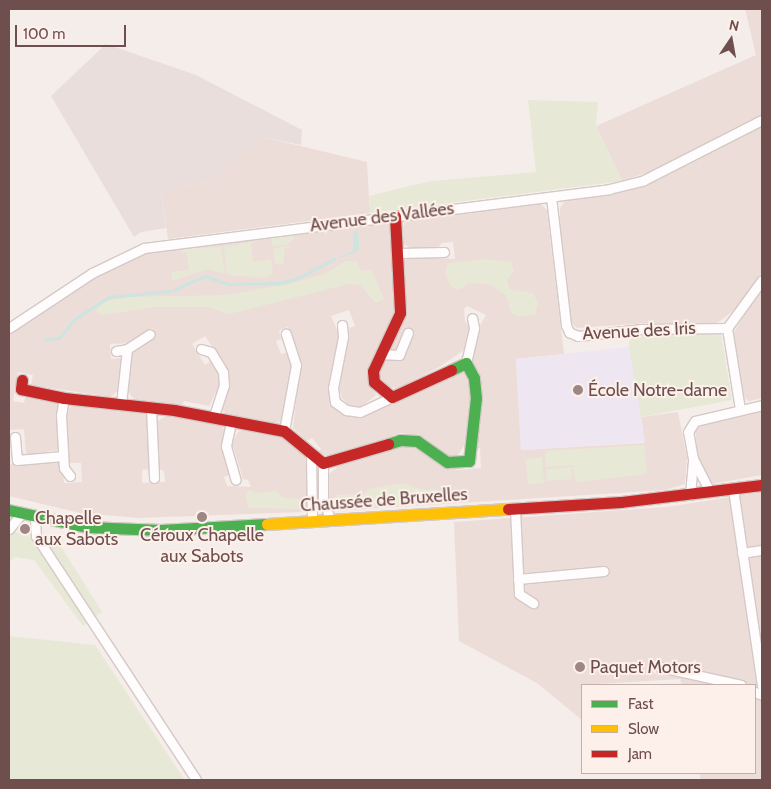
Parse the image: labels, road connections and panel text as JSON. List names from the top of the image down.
{
  "streets": {
    "street": ["Avenue des Vallées", "Avenue des Iris", "Chaussée de Bruxelles"]
  },
  "crossings": [
    ["Avenue des Vallées", "Avenue des Iris"]
  ],
  "places": [
    "École Notre-dame",
    "Céroux Chapelle aux Sabots",
    "Chapelle aux Sabots",
    "Paquet Motors"
  ],
  "legend": ["Fast", "Slow", "Jam"],
  "scale_bar": "100 m",
  "north": "top"
}
